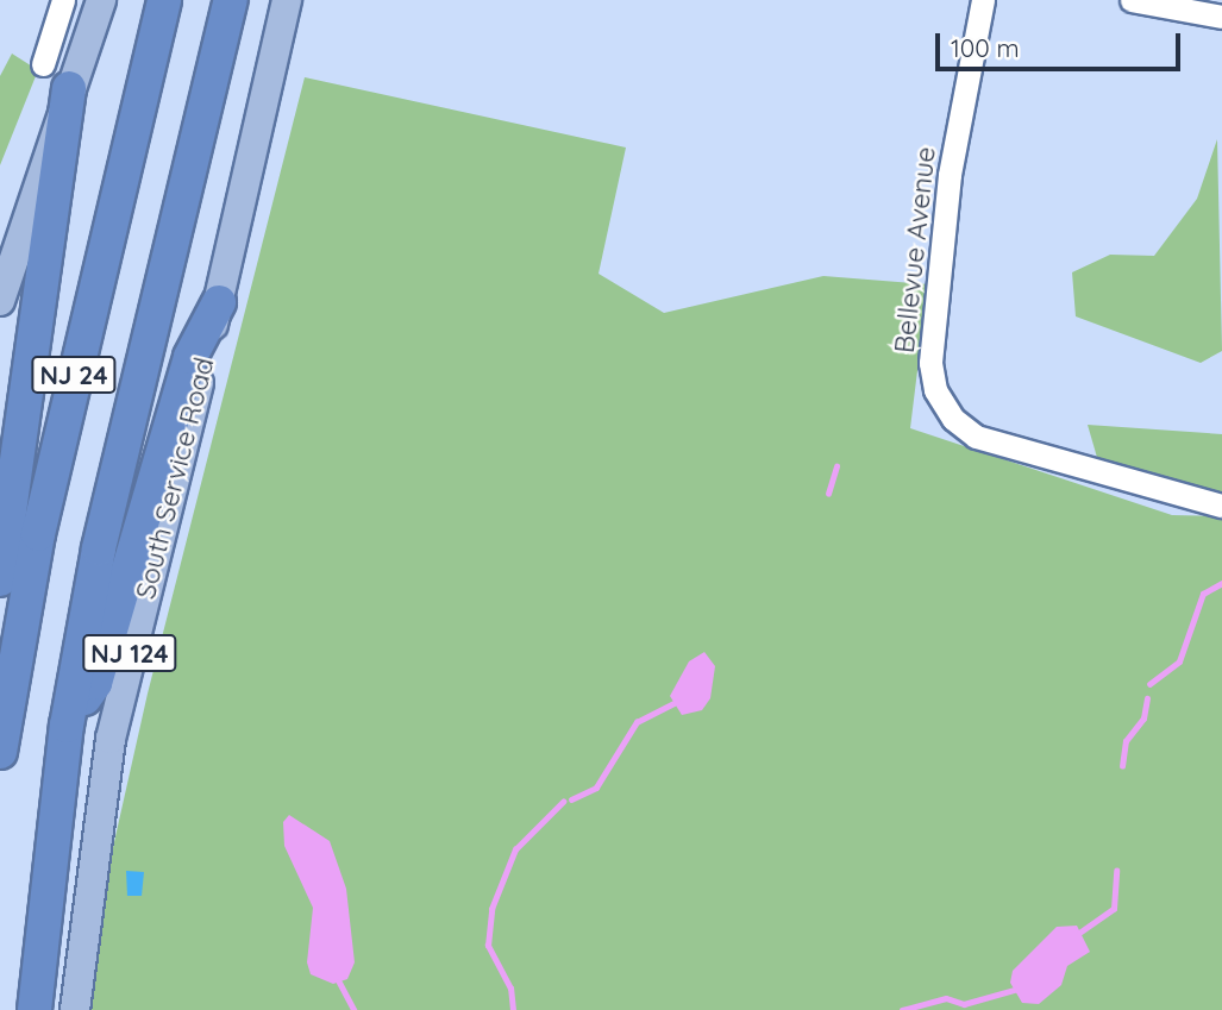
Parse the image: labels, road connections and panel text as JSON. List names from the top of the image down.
{
  "streets": {
    "highway": ["NJ 24"],
    "main road": ["South Service Road", "NJ 124"],
    "street": ["Bellevue Avenue"]
  },
  "scale_bar": "100 m"
}
